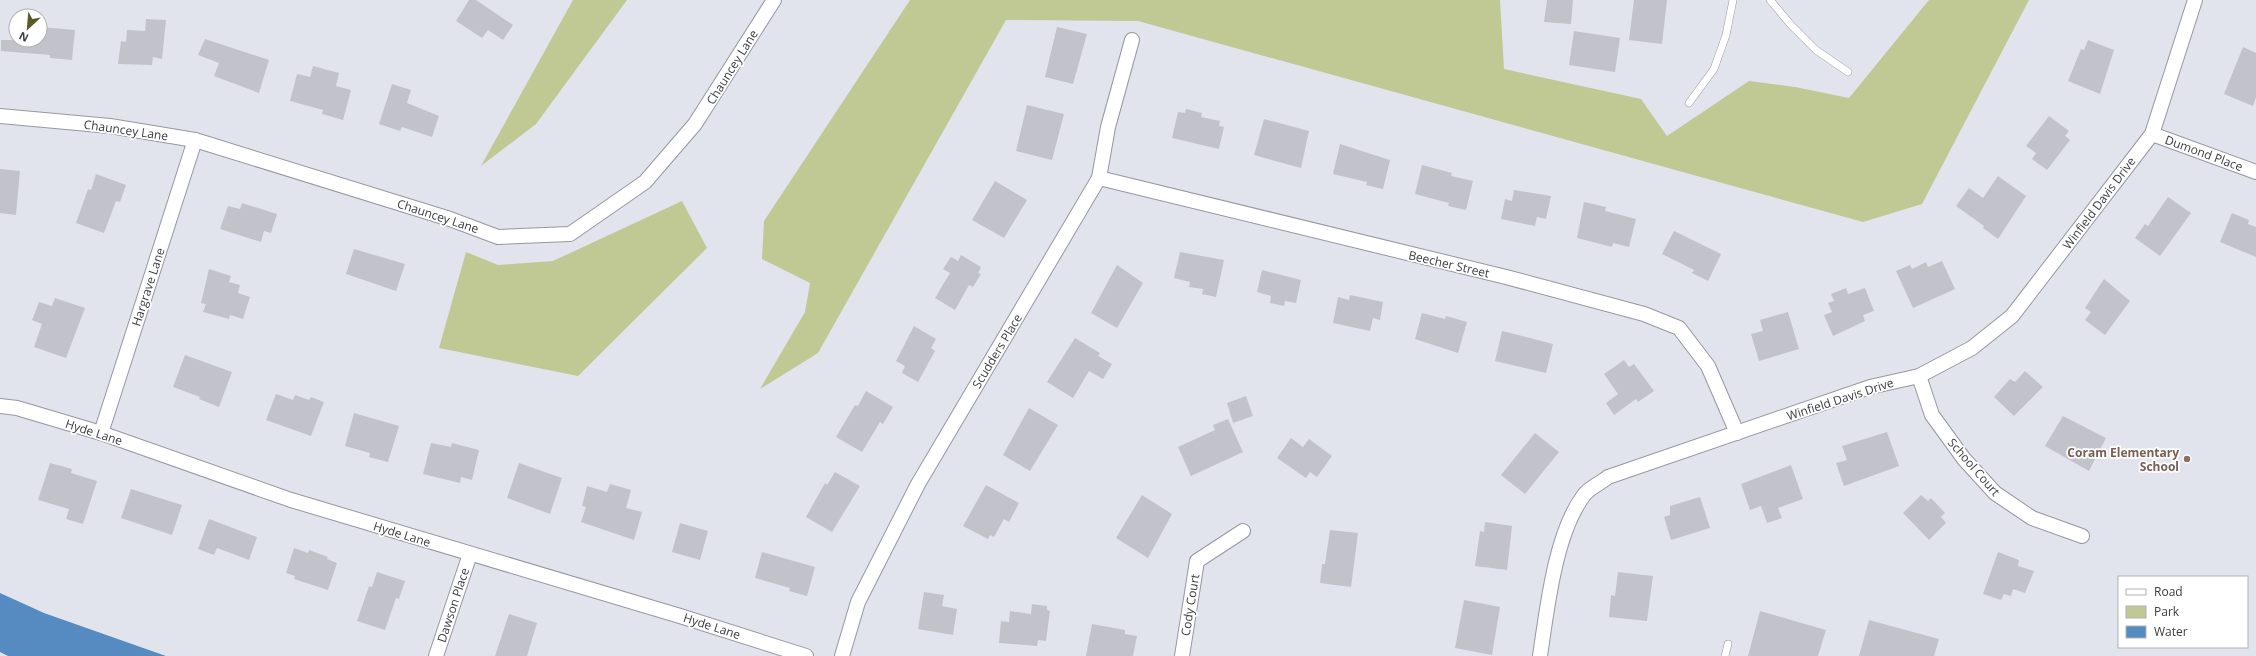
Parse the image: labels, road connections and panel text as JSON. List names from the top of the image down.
{
  "streets": {
    "street": [
      "Chauncey Lane",
      "Dumond Place",
      "Winfield Davis Drive",
      "Beecher Street",
      "Hargrave Lane",
      "Scudders Place",
      "Hyde Lane",
      "School Court",
      "Dawson Place",
      "Cody Court"
    ]
  },
  "crossings": [
    ["Chauncey Lane", "Hargrave Lane"],
    ["Dumond Place", "Winfield Davis Drive"],
    ["Winfield Davis Drive", "Beecher Street"],
    ["Winfield Davis Drive", "School Court"],
    ["Beecher Street", "Scudders Place"],
    ["Hargrave Lane", "Hyde Lane"],
    ["Hyde Lane", "Dawson Place"]
  ],
  "places": ["Coram Elementary School"],
  "legend": ["Road", "Park", "Water"],
  "north": "bottom left"
}
